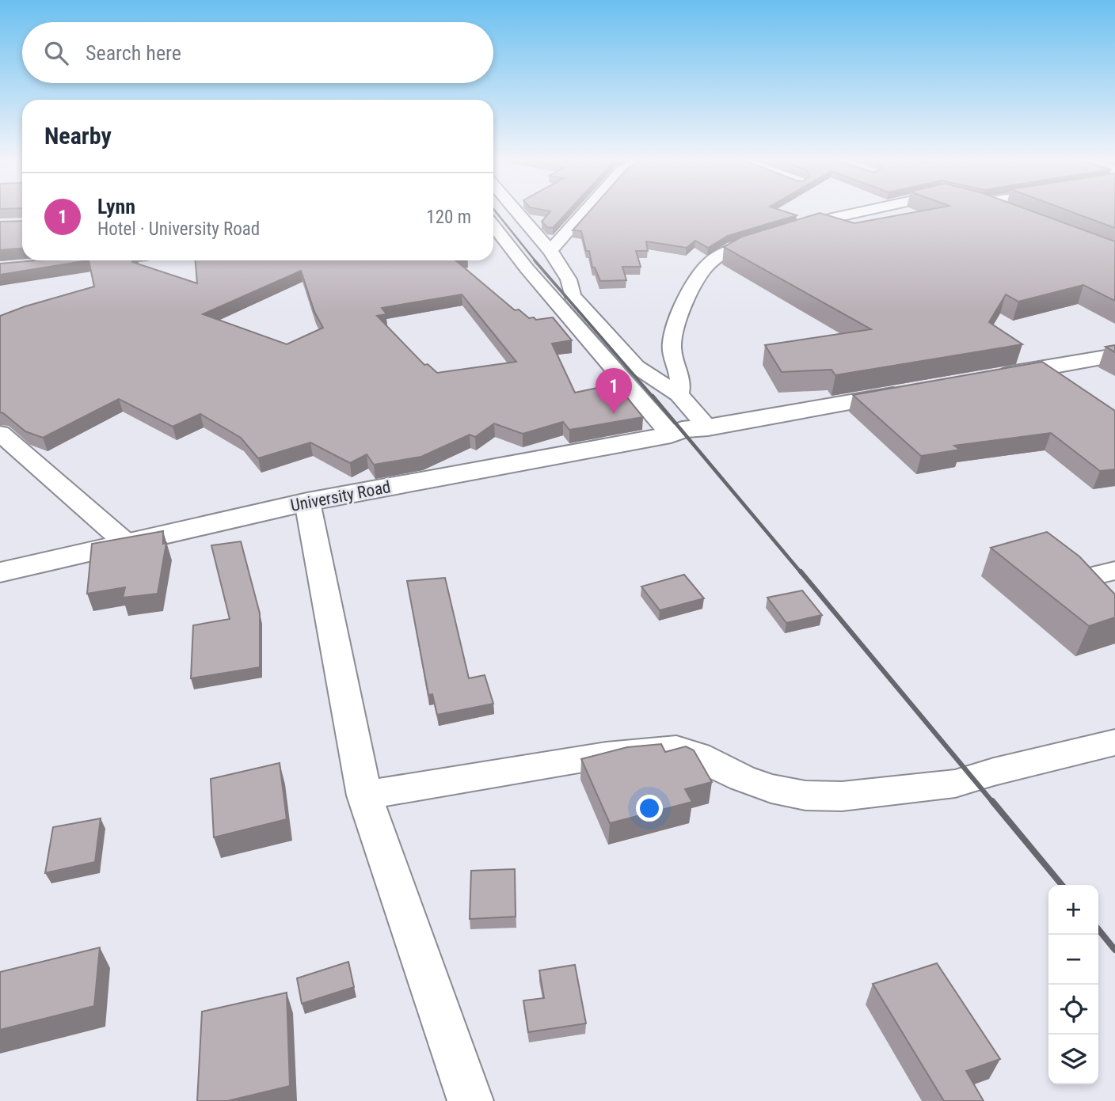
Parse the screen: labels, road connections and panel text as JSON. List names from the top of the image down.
{
  "streets": {
    "street": ["University Road"]
  },
  "page": {
    "search": "Search here",
    "heading": "Nearby",
    "list": [
      {
        "mark": "1",
        "name": "Lynn",
        "note": "Hotel · University Road",
        "value": "120 m"
      }
    ],
    "pins": "1",
    "map_buttons": ["+", "−"]
  }
}
